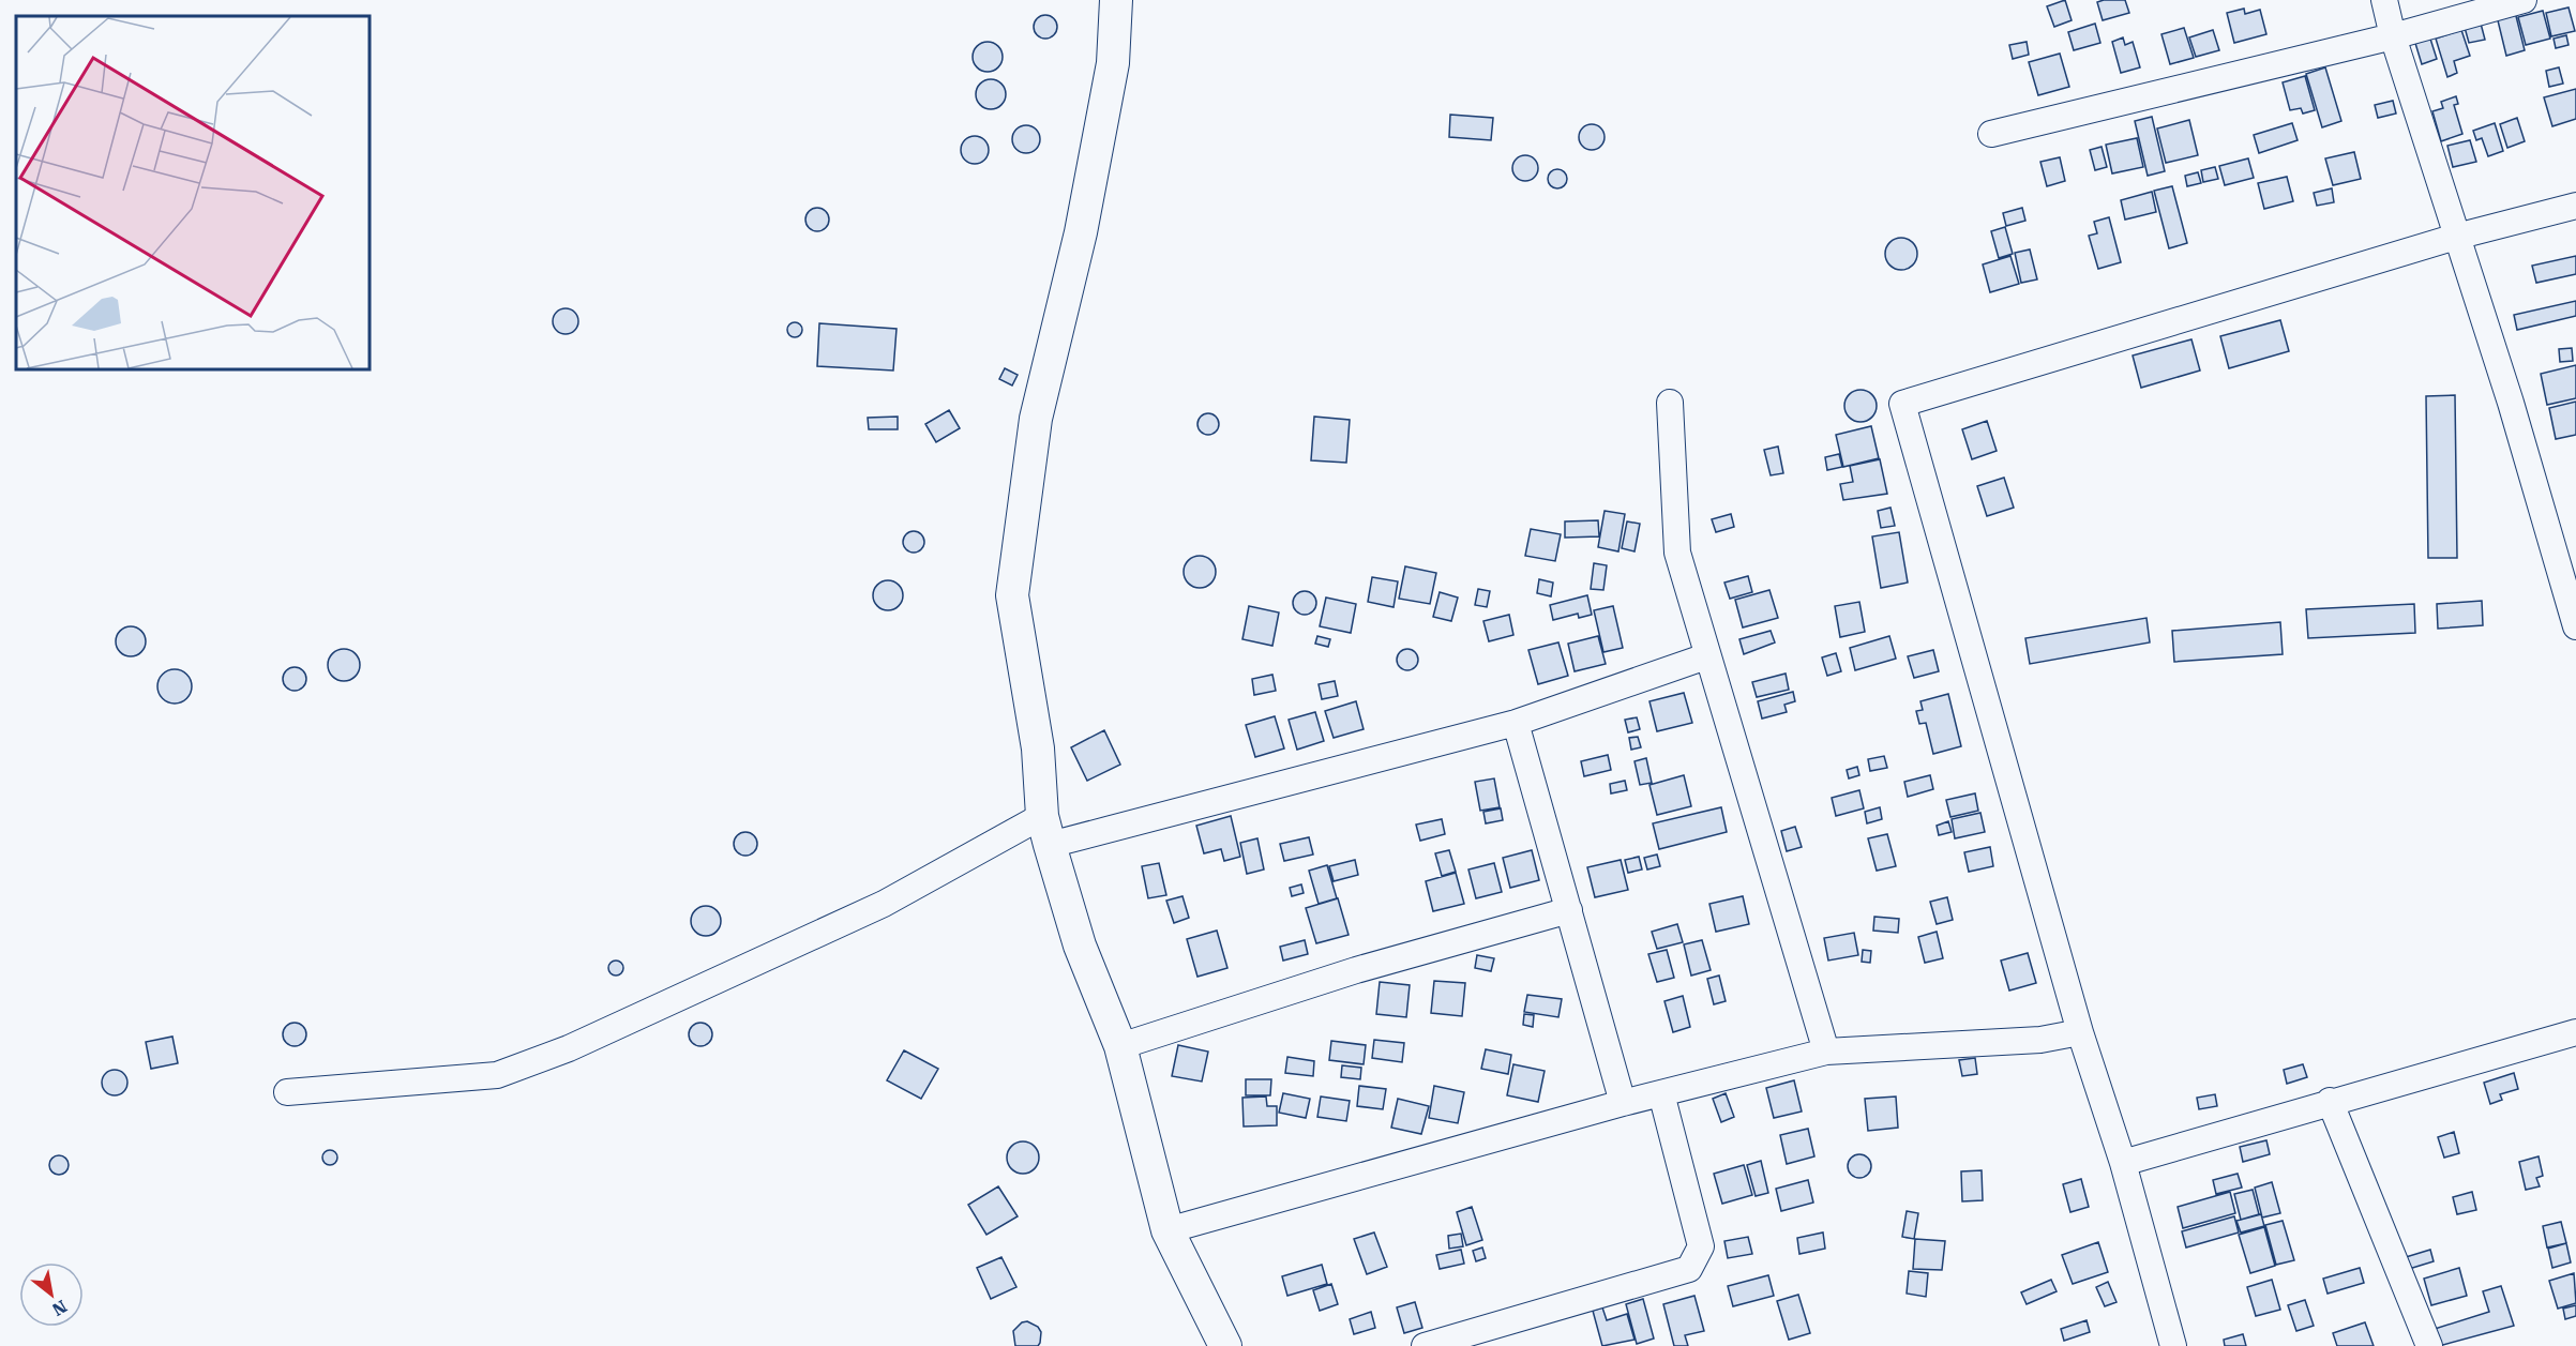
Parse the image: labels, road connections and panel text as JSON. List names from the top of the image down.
{
  "north": "bottom right"
}
